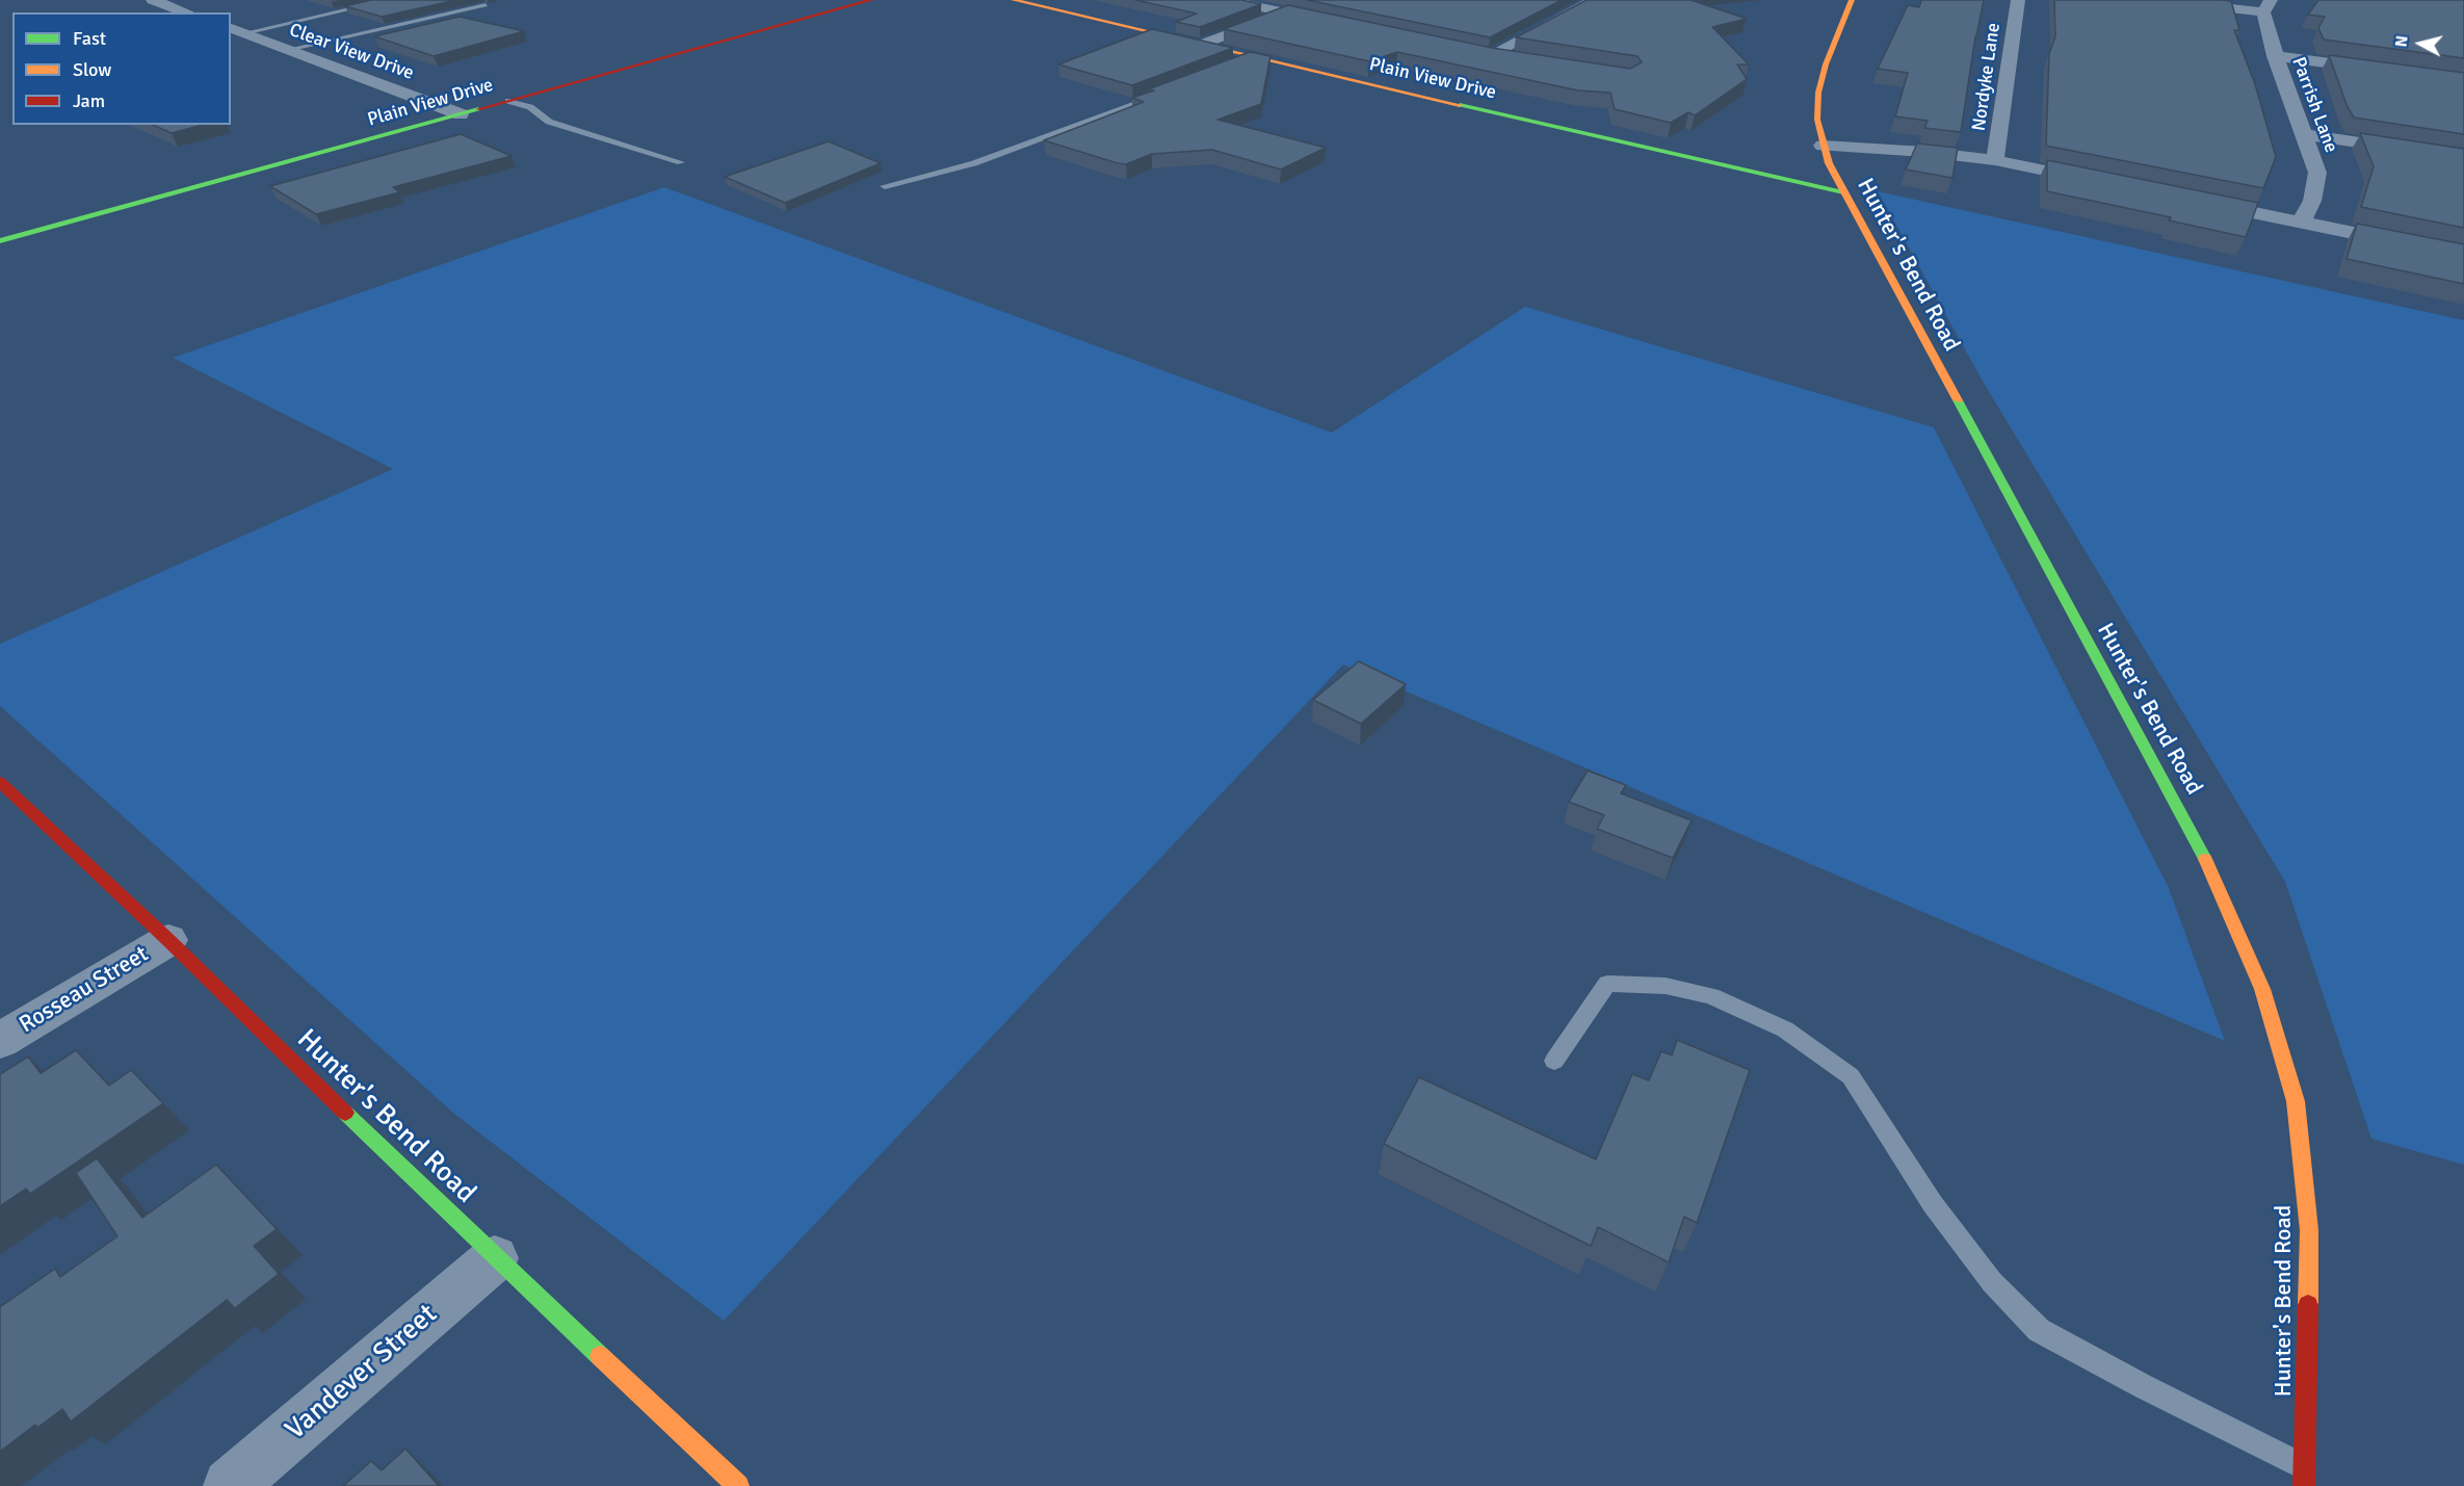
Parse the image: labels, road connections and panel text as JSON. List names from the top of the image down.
{
  "streets": {
    "street": [
      "Clear View Drive",
      "Nordyke Lane",
      "Plain View Drive",
      "Parrish Lane",
      "Hunter's Bend Road",
      "Rosseau Street",
      "Vandever Street"
    ]
  },
  "crossings": [
    ["Clear View Drive", "Plain View Drive"],
    ["Plain View Drive", "Hunter's Bend Road"],
    ["Hunter's Bend Road", "Rosseau Street"],
    ["Hunter's Bend Road", "Vandever Street"]
  ],
  "legend": ["Fast", "Slow", "Jam"],
  "north": "left"
}
